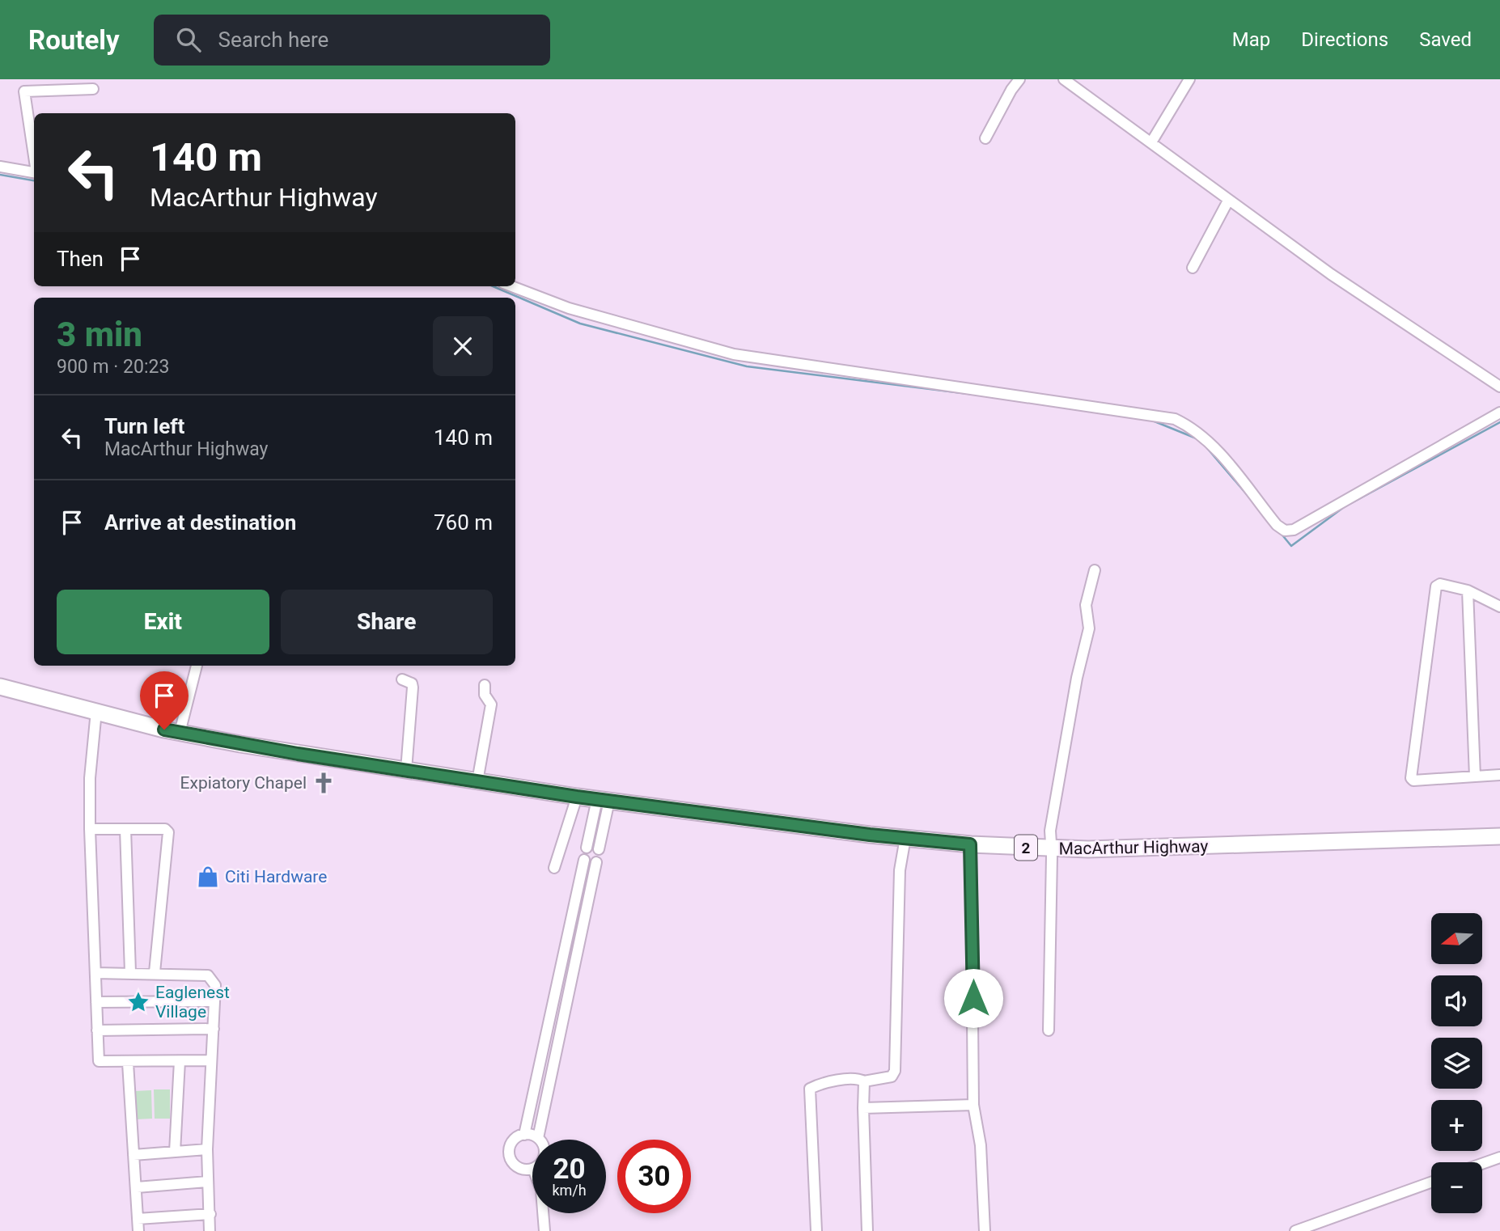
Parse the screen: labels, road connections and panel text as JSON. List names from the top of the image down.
{
  "streets": {
    "highway": ["2", "MacArthur Highway"]
  },
  "places": {
    "church": ["Expiatory Chapel"],
    "shop": ["Citi Hardware"],
    "place": ["Eaglenest Village"]
  },
  "north": "left",
  "page": {
    "header": "Routely",
    "search": "Search here",
    "nav": ["Map", "Directions", "Saved"],
    "turn": ["140 m", "MacArthur Highway"],
    "then": "Then",
    "heading": ["3 min", "900 m · 20:23"],
    "list": [
      {
        "name": "Turn left",
        "note": "MacArthur Highway",
        "value": "140 m"
      },
      {
        "name": "Arrive at destination",
        "value": "760 m"
      }
    ],
    "buttons": ["Exit", "Share"],
    "map_buttons": ["+", "−"],
    "speed": "20 km/h",
    "limit": "30"
  }
}
